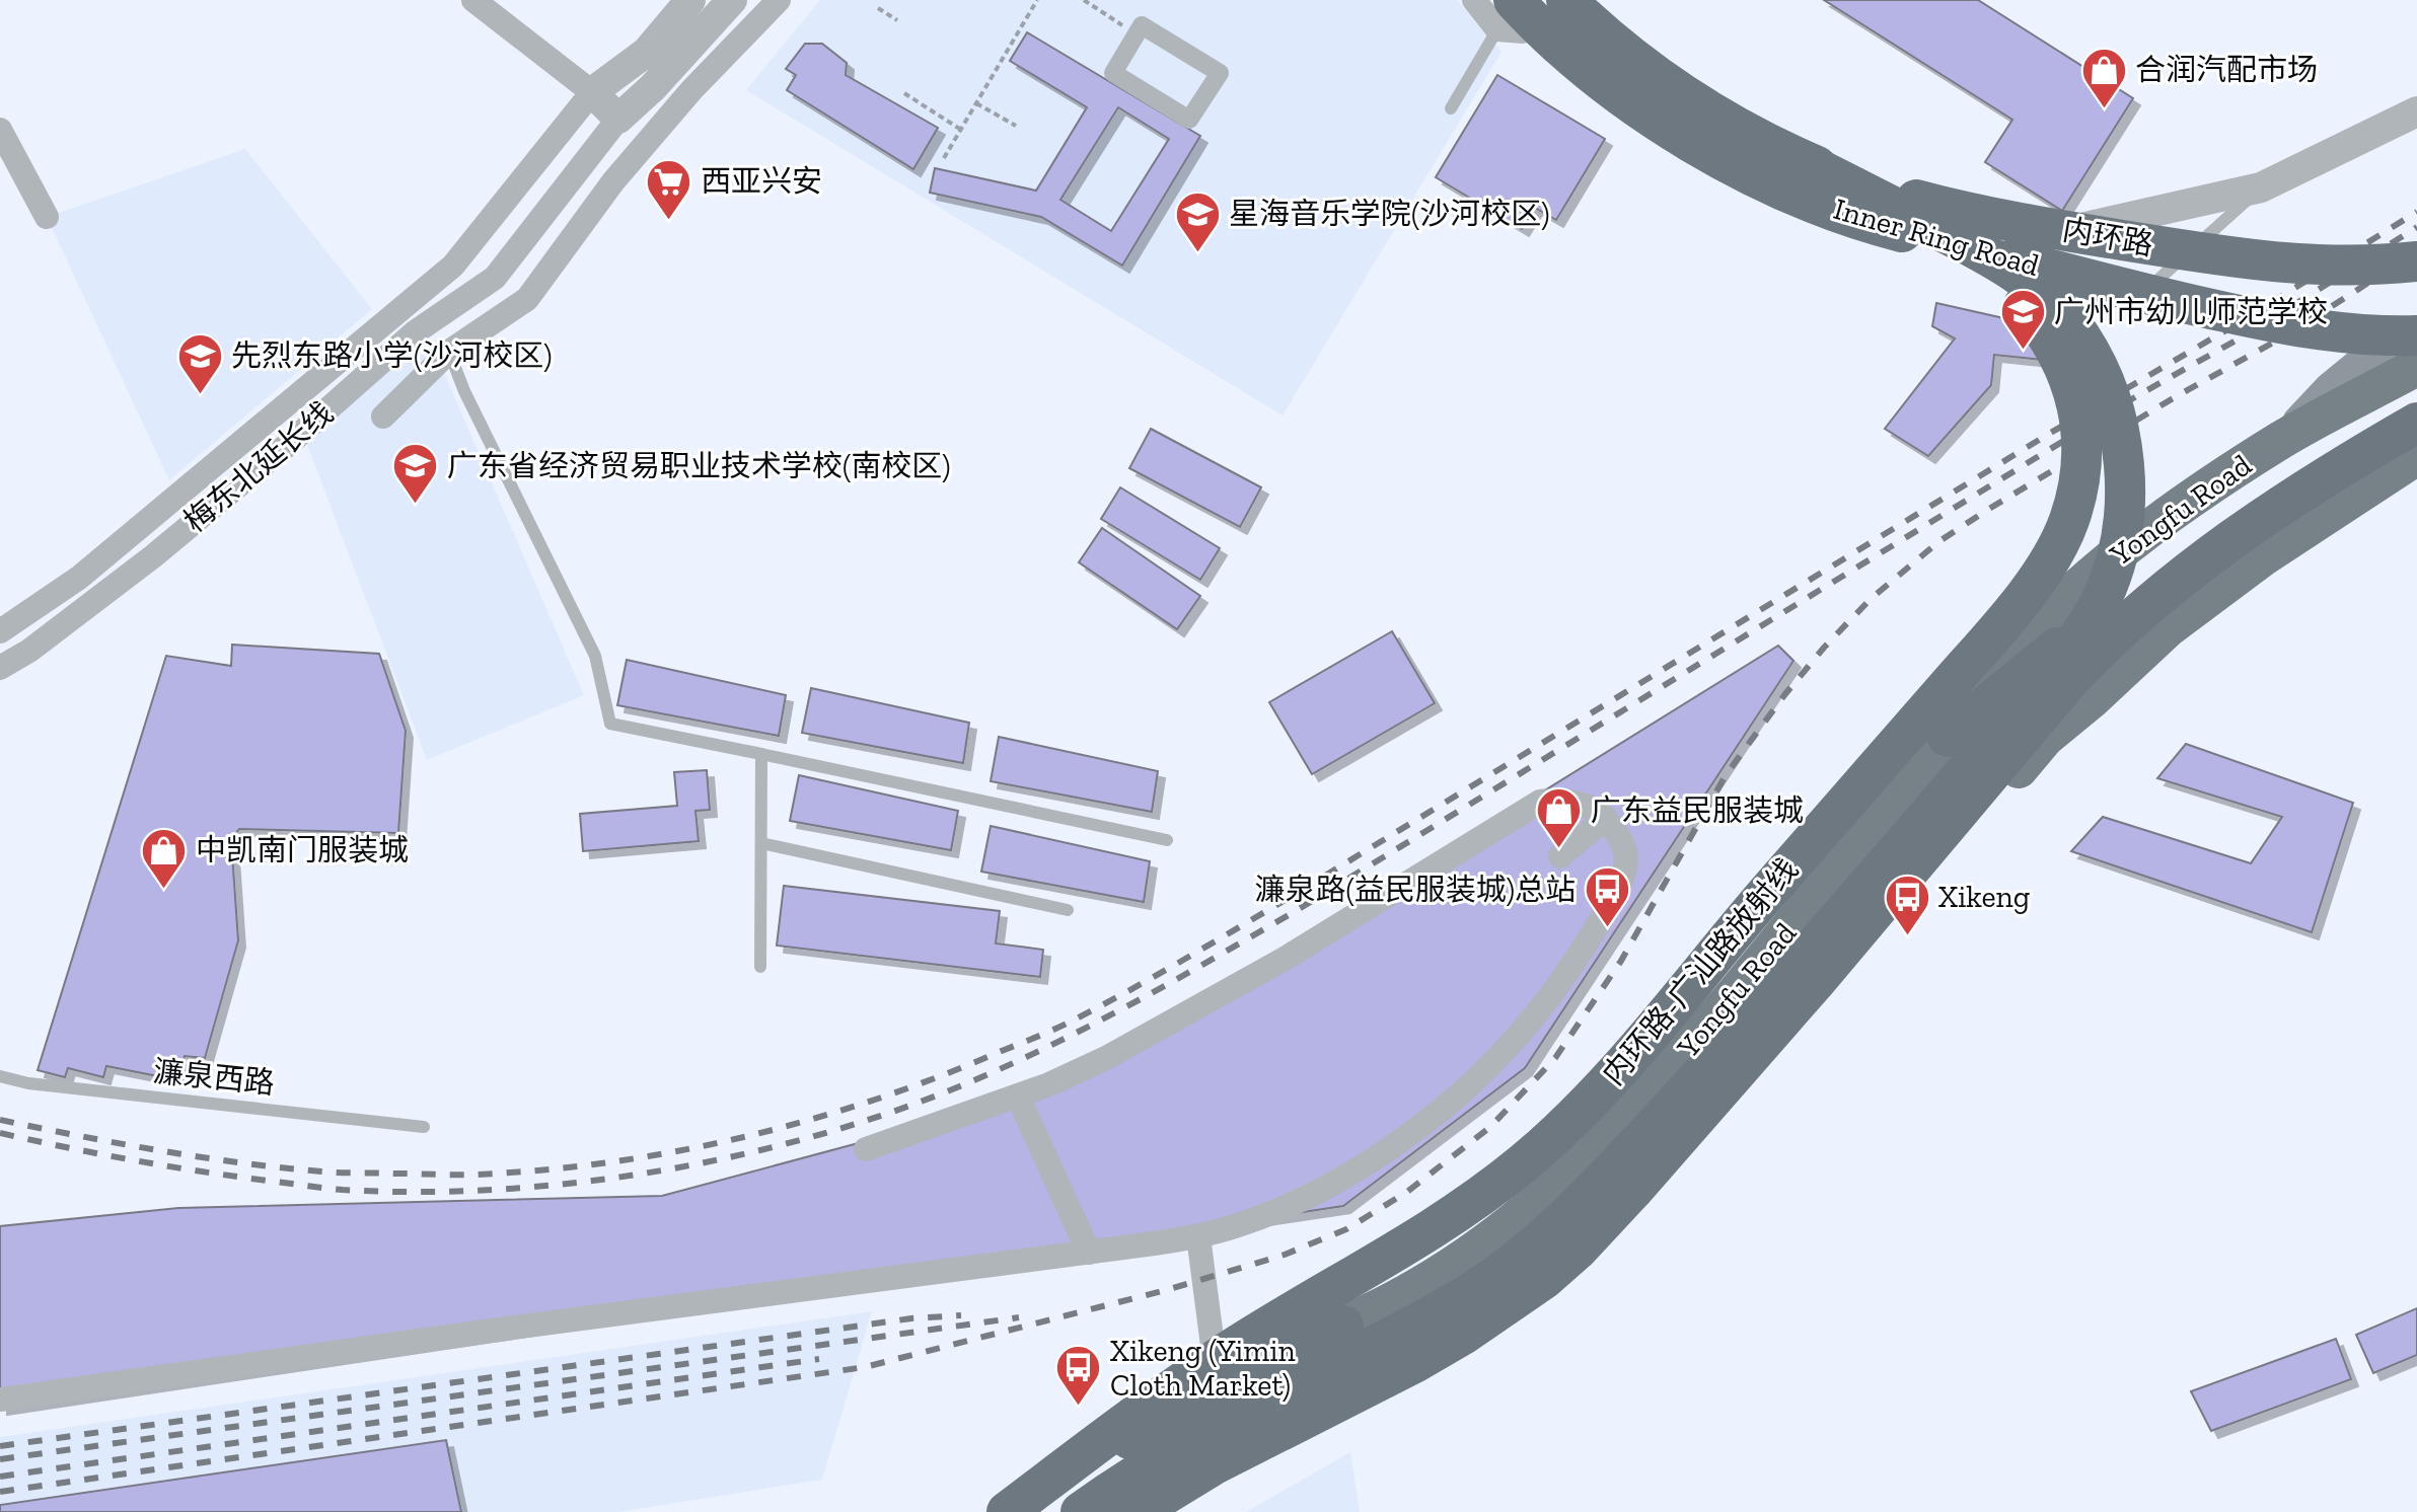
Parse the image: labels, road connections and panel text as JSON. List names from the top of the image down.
{
  "streets": {
    "highway": ["Inner Ring Road", "内环路", "内环路-广汕路放射线"],
    "main road": ["Yongfu Road"],
    "street": ["梅东北延长线"],
    "lane": ["濂泉西路"]
  },
  "crossings": [
    ["Inner Ring Road", "内环路-广汕路放射线"]
  ],
  "places": {
    "shop": ["合润汽配市场", "广东益民服装城", "中凯南门服装城"],
    "supermarket": ["西亚兴安"],
    "school or university": [
      "星海音乐学院(沙河校区)",
      "广州市幼儿师范学校",
      "先烈东路小学(沙河校区)",
      "广东省经济贸易职业技术学校(南校区)"
    ],
    "bus stop": ["濂泉路(益民服装城)总站", "Xikeng", "Xikeng (Yimin Cloth Market)"]
  }
}
